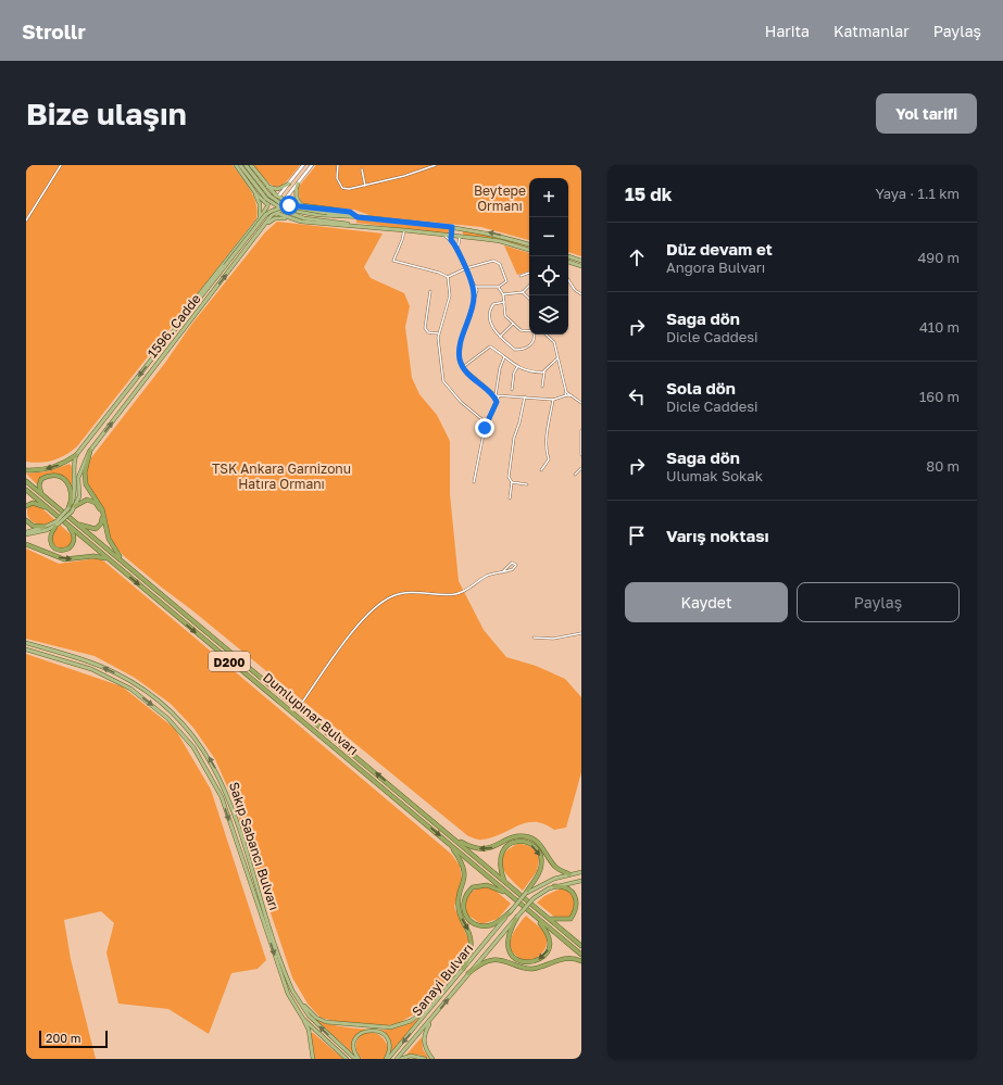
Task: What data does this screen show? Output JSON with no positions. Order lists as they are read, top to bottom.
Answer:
{
  "streets": {
    "highway": ["D200", "Dumlupınar Bulvarı"],
    "main road": ["1596. Cadde", "Sakıp Sabancı Bulvarı", "Sanayi Bulvarı"]
  },
  "parks": ["Beytepe Ormanı", "TSK Ankara Garnizonu Hatıra Ormanı"],
  "scale_bar": "200 m",
  "page": {
    "header": "Strollr",
    "nav": ["Harita", "Katmanlar", "Paylaş"],
    "buttons": [
      "Yol tarifi",
      ["Kaydet", "Paylaş"]
    ],
    "title": "Bize ulaşın",
    "heading": ["15 dk", "Yaya · 1.1 km"],
    "map_buttons": ["+", "−"],
    "list": [
      ["Düz devam et", "Angora Bulvarı", "490 m"],
      ["Sağa dön", "Dicle Caddesi", "410 m"],
      ["Sola dön", "Dicle Caddesi", "160 m"],
      ["Sağa dön", "Ulumak Sokak", "80 m"],
      "Varış noktası"
    ],
    "scale": "200 m"
  }
}
